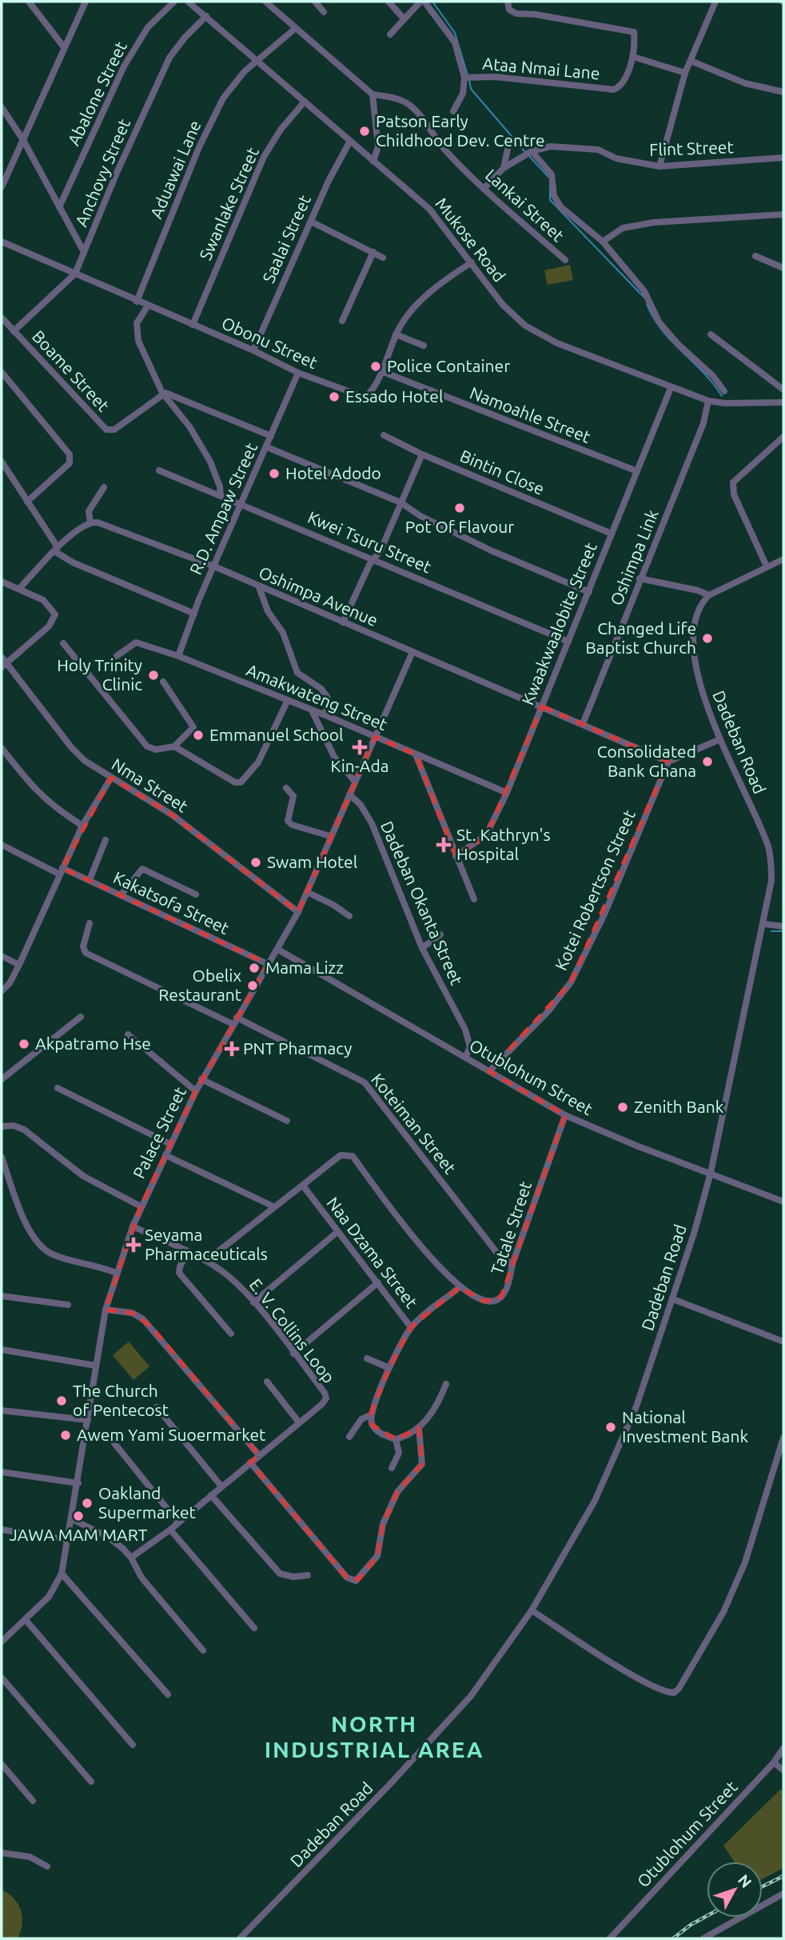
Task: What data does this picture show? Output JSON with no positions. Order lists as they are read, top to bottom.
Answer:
{
  "streets": {
    "street": [
      "Ataa Nmai Lane",
      "Abalone Street",
      "Flint Street",
      "Aduawai Lane",
      "Anchovy Street",
      "Swanlake Street",
      "Lankai Street",
      "Saalai Street",
      "Mukose Road",
      "Obonu Street",
      "Boame Street",
      "Namoahle Street",
      "Bintin Close",
      "R.D. Ampaw Street",
      "Kwei Tsuru Street",
      "Oshimpa Link",
      "Oshimpa Avenue",
      "Kwaakwaalobite Street",
      "Amakwateng Street",
      "Dadeban Road",
      "Nma Street",
      "Kotei Robertson Street",
      "Kakatsofa Street",
      "Dadeban Okanta Street",
      "Otublohum Street",
      "Koteiman Street",
      "Palace Street",
      "Tatale Street",
      "Naa Dzama Street",
      "E. V. Collins Loop"
    ]
  },
  "crossings": [
    ["Flint Street", "Lankai Street"],
    ["Aduawai Lane", "Lankai Street"],
    ["Aduawai Lane", "Mukose Road"],
    ["Aduawai Lane", "Obonu Street"],
    ["Anchovy Street", "Mukose Road"],
    ["Anchovy Street", "Obonu Street"],
    ["Anchovy Street", "Boame Street"],
    ["Swanlake Street", "Mukose Road"],
    ["Swanlake Street", "Obonu Street"],
    ["Saalai Street", "Mukose Road"],
    ["Saalai Street", "Obonu Street"],
    ["Mukose Road", "Obonu Street"],
    ["Mukose Road", "Oshimpa Link"],
    ["Mukose Road", "Kwaakwaalobite Street"],
    ["Obonu Street", "Namoahle Street"],
    ["Obonu Street", "R.D. Ampaw Street"],
    ["Namoahle Street", "Kwaakwaalobite Street"],
    ["Bintin Close", "Kwaakwaalobite Street"],
    ["R.D. Ampaw Street", "Kwei Tsuru Street"],
    ["R.D. Ampaw Street", "Oshimpa Avenue"],
    ["R.D. Ampaw Street", "Amakwateng Street"],
    ["Kwei Tsuru Street", "Kwaakwaalobite Street"],
    ["Oshimpa Link", "Oshimpa Avenue"],
    ["Oshimpa Avenue", "Kwaakwaalobite Street"],
    ["Oshimpa Avenue", "Kotei Robertson Street"],
    ["Oshimpa Avenue", "Palace Street"],
    ["Kwaakwaalobite Street", "Amakwateng Street"],
    ["Amakwateng Street", "Palace Street"],
    ["Dadeban Road", "Otublohum Street"],
    ["Nma Street", "Palace Street"],
    ["Kotei Robertson Street", "Otublohum Street"],
    ["Kakatsofa Street", "Palace Street"],
    ["Dadeban Okanta Street", "Otublohum Street"],
    ["Dadeban Okanta Street", "Palace Street"],
    ["Otublohum Street", "Palace Street"],
    ["Otublohum Street", "Tatale Street"],
    ["Koteiman Street", "Palace Street"],
    ["Koteiman Street", "Tatale Street"],
    ["Palace Street", "E. V. Collins Loop"],
    ["Tatale Street", "Naa Dzama Street"]
  ],
  "districts": ["NORTH INDUSTRIAL AREA"],
  "places": {
    "other": [
      "Patson Early Childhood Dev. Centre",
      "Police Container",
      "Essado Hotel",
      "Hotel Adodo",
      "Pot Of Flavour",
      "Changed Life Baptist Church",
      "Holy Trinity Clinic",
      "Emmanuel School",
      "Consolidated Bank Ghana",
      "Swam Hotel",
      "Mama Lizz",
      "Obelix Restaurant",
      "Akpatramo Hse",
      "Zenith Bank",
      "The Church of Pentecost",
      "National Investment Bank",
      "Awem Yami Suoermarket",
      "Oakland Supermarket",
      "JAWA MAM MART"
    ],
    "health": [
      "Kin-Ada",
      "St. Kathryn's Hospital",
      "PNT Pharmacy",
      "Seyama Pharmaceuticals"
    ]
  },
  "north": "top right"
}
